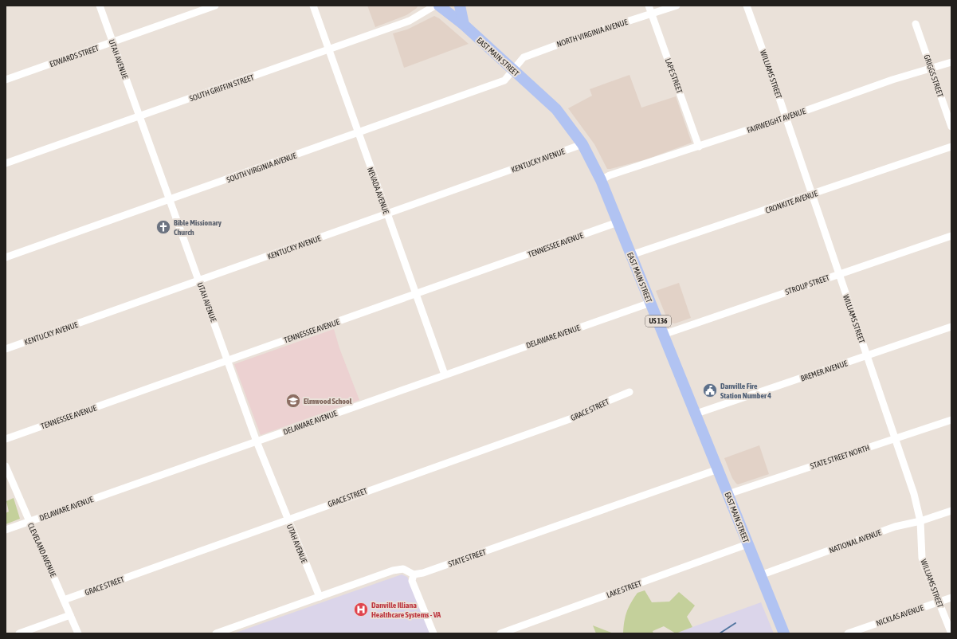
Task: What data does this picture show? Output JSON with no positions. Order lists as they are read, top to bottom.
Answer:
{
  "streets": {
    "main road": ["EAST MAIN STREET", "US 136"],
    "street": [
      "NORTH VIRGINIA AVENUE",
      "EDWARDS STREET",
      "UTAH AVENUE",
      "WILLIAMS STREET",
      "LAPE STREET",
      "GRIGGS STREET",
      "SOUTH GRIFFIN STREET",
      "FAIRWEIGHT AVENUE",
      "KENTUCKY AVENUE",
      "SOUTH VIRGINIA AVENUE",
      "NEVADA AVENUE",
      "CRONKITE AVENUE",
      "TENNESSEE AVENUE",
      "STROUP STREET",
      "DELAWARE AVENUE",
      "BREMER AVENUE",
      "GRACE STREET",
      "STATE STREET NORTH",
      "NATIONAL AVENUE",
      "CLEVELAND AVENUE",
      "STATE STREET",
      "LAKE STREET",
      "NICKLAS AVENUE"
    ]
  },
  "crossings": [
    ["NORTH VIRGINIA AVENUE", "EAST MAIN STREET"],
    ["NORTH VIRGINIA AVENUE", "LAPE STREET"],
    ["NORTH VIRGINIA AVENUE", "SOUTH VIRGINIA AVENUE"],
    ["EDWARDS STREET", "UTAH AVENUE"],
    ["EAST MAIN STREET", "FAIRWEIGHT AVENUE"],
    ["EAST MAIN STREET", "KENTUCKY AVENUE"],
    ["EAST MAIN STREET", "SOUTH VIRGINIA AVENUE"],
    ["EAST MAIN STREET", "CRONKITE AVENUE"],
    ["EAST MAIN STREET", "TENNESSEE AVENUE"],
    ["EAST MAIN STREET", "STROUP STREET"],
    ["EAST MAIN STREET", "DELAWARE AVENUE"],
    ["EAST MAIN STREET", "BREMER AVENUE"],
    ["EAST MAIN STREET", "STATE STREET NORTH"],
    ["EAST MAIN STREET", "NATIONAL AVENUE"],
    ["EAST MAIN STREET", "STATE STREET"],
    ["EAST MAIN STREET", "LAKE STREET"],
    ["UTAH AVENUE", "SOUTH GRIFFIN STREET"],
    ["UTAH AVENUE", "KENTUCKY AVENUE"],
    ["UTAH AVENUE", "SOUTH VIRGINIA AVENUE"],
    ["UTAH AVENUE", "TENNESSEE AVENUE"],
    ["UTAH AVENUE", "DELAWARE AVENUE"],
    ["UTAH AVENUE", "GRACE STREET"],
    ["WILLIAMS STREET", "FAIRWEIGHT AVENUE"],
    ["WILLIAMS STREET", "CRONKITE AVENUE"],
    ["WILLIAMS STREET", "STROUP STREET"],
    ["WILLIAMS STREET", "BREMER AVENUE"],
    ["WILLIAMS STREET", "STATE STREET NORTH"],
    ["WILLIAMS STREET", "NATIONAL AVENUE"],
    ["WILLIAMS STREET", "NICKLAS AVENUE"],
    ["LAPE STREET", "FAIRWEIGHT AVENUE"],
    ["GRIGGS STREET", "FAIRWEIGHT AVENUE"],
    ["SOUTH GRIFFIN STREET", "NEVADA AVENUE"],
    ["KENTUCKY AVENUE", "NEVADA AVENUE"],
    ["SOUTH VIRGINIA AVENUE", "NEVADA AVENUE"],
    ["NEVADA AVENUE", "TENNESSEE AVENUE"],
    ["NEVADA AVENUE", "DELAWARE AVENUE"],
    ["DELAWARE AVENUE", "CLEVELAND AVENUE"],
    ["GRACE STREET", "CLEVELAND AVENUE"]
  ],
  "places": {
    "church": ["Bible Missionary Church"],
    "public building": ["Danville Fire Station Number 4"],
    "school or university": ["Elmwood School"],
    "hospital": ["Danville Illiana Healthcare Systems - VA"]
  }
}
